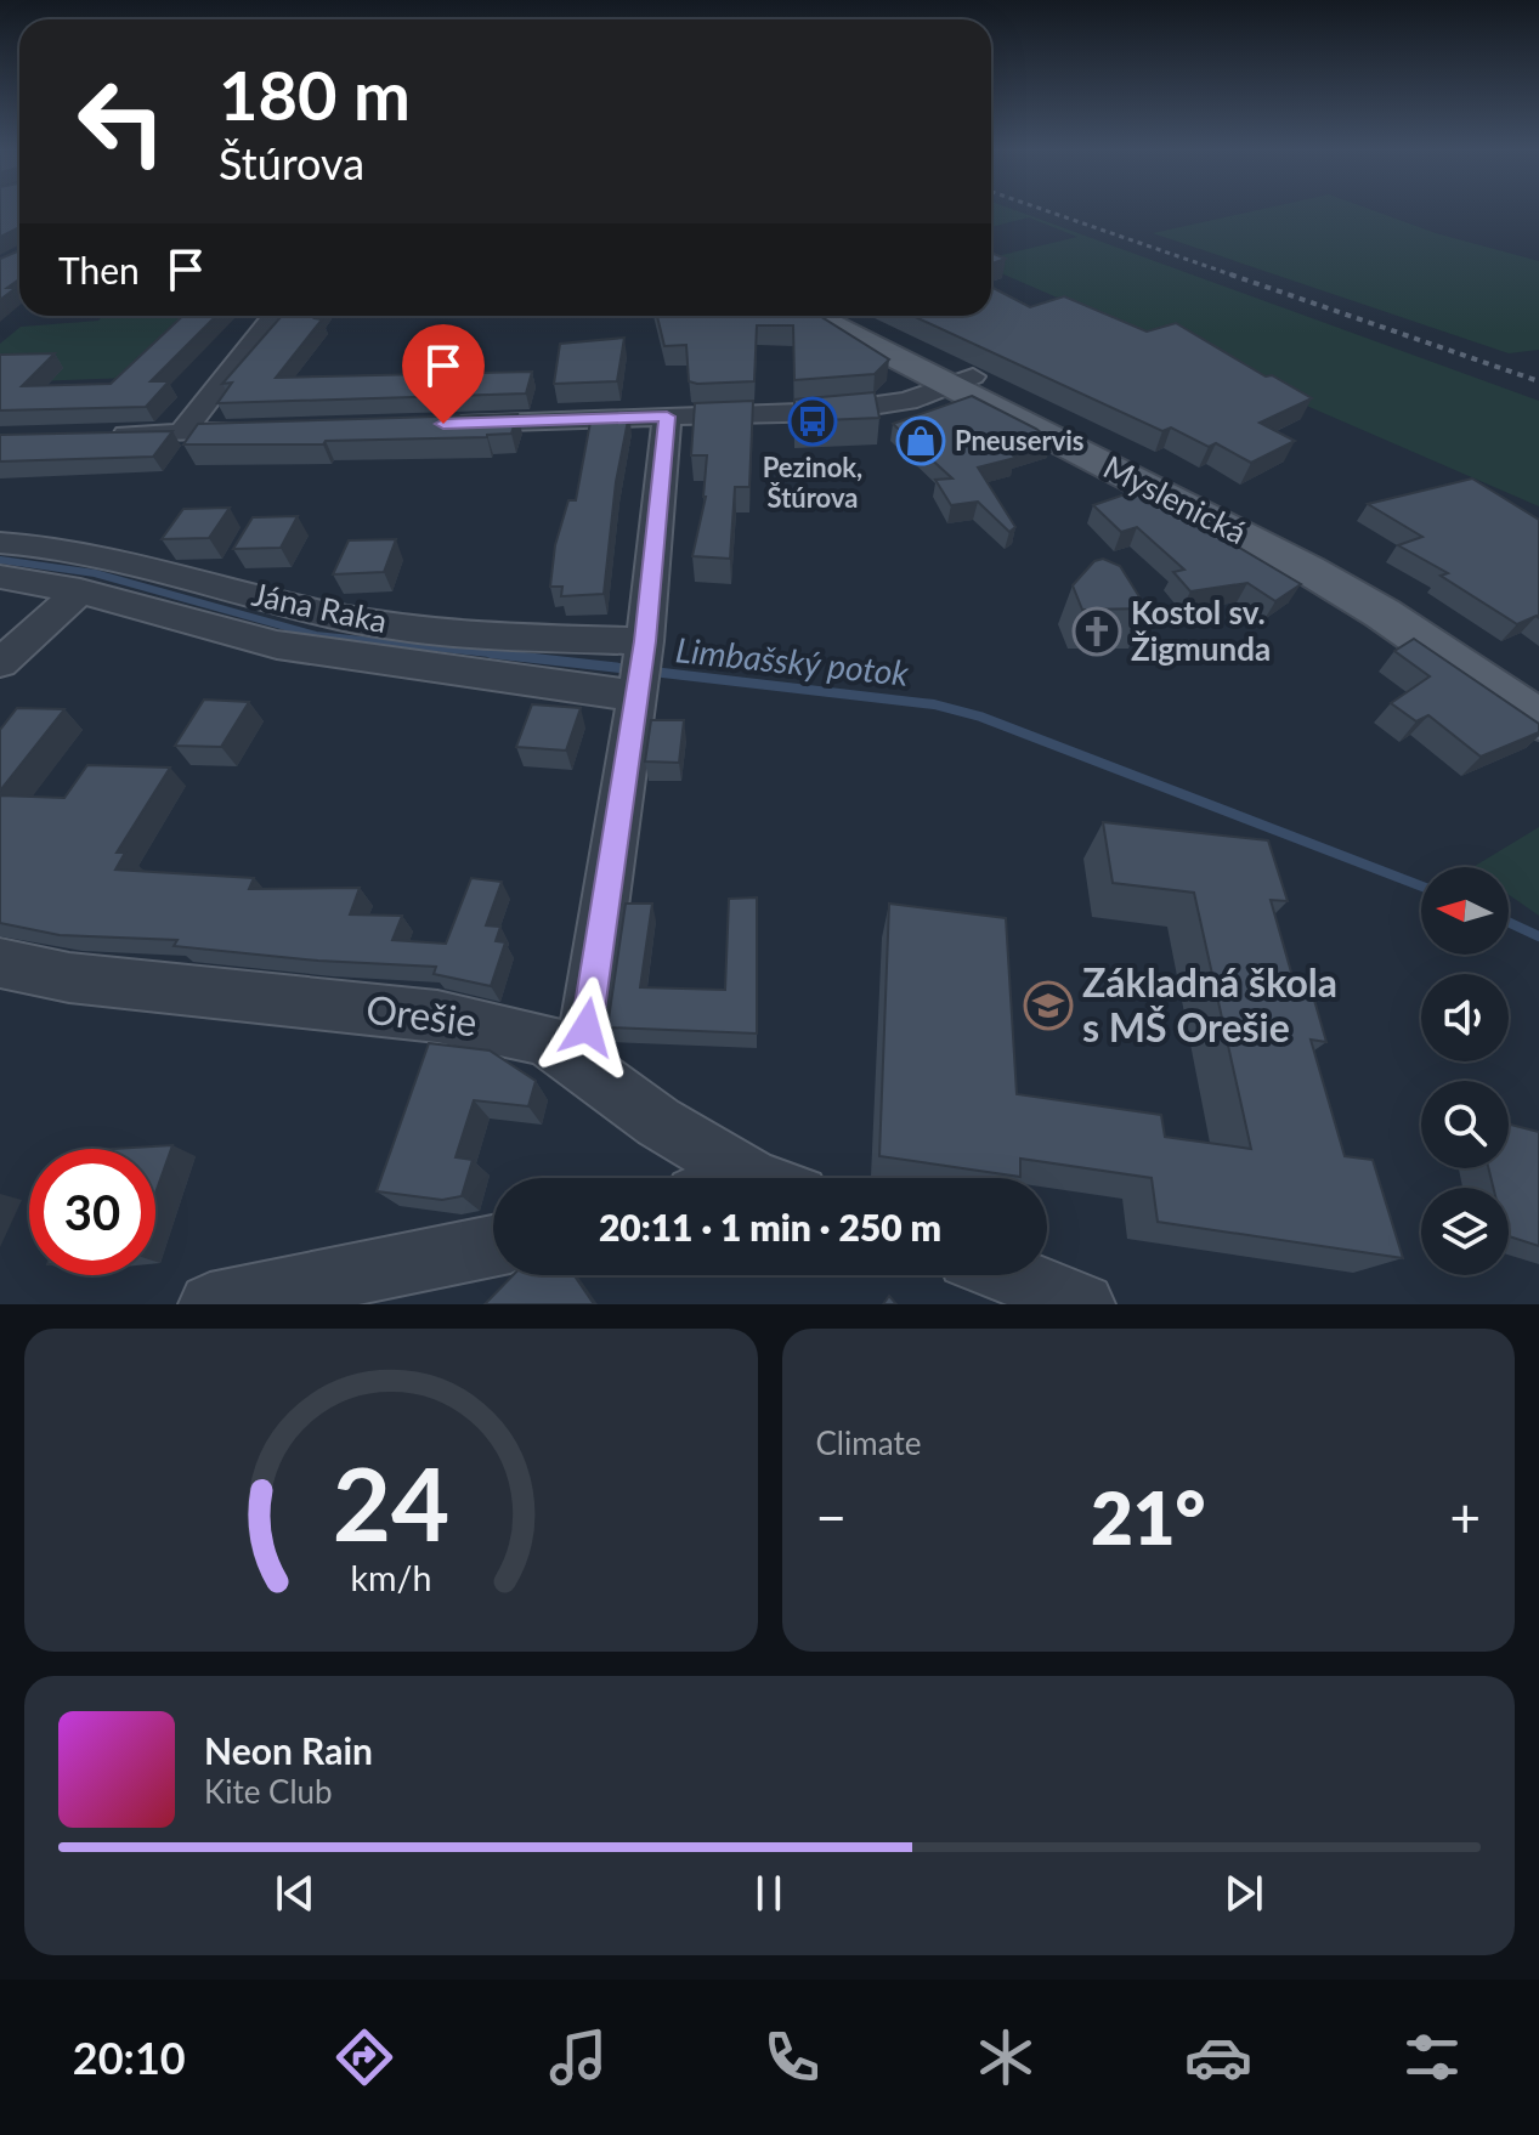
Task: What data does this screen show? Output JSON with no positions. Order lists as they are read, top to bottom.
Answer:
{
  "streets": {
    "main road": ["Myslenická"],
    "street": ["Jána Raka", "Orešie"]
  },
  "water": ["Limbašský potok"],
  "places": {
    "bus stop": ["Pezinok, Štúrova"],
    "shop": ["Pneuservis"],
    "church": ["Kostol sv. Žigmunda"],
    "school or university": ["Základná škola s MŠ Orešie"]
  },
  "north": "left",
  "page": {
    "turn": ["180 m", "Štúrova"],
    "then": "Then",
    "limit": "30",
    "trip": "20:11 · 1 min · 250 m",
    "tile": "Climate",
    "heat": ["−", "21°", "+"],
    "song": ["Neon Rain", "Kite Club"],
    "tabs": "20:10",
    "gauge": ["24", "km/h"]
  }
}
